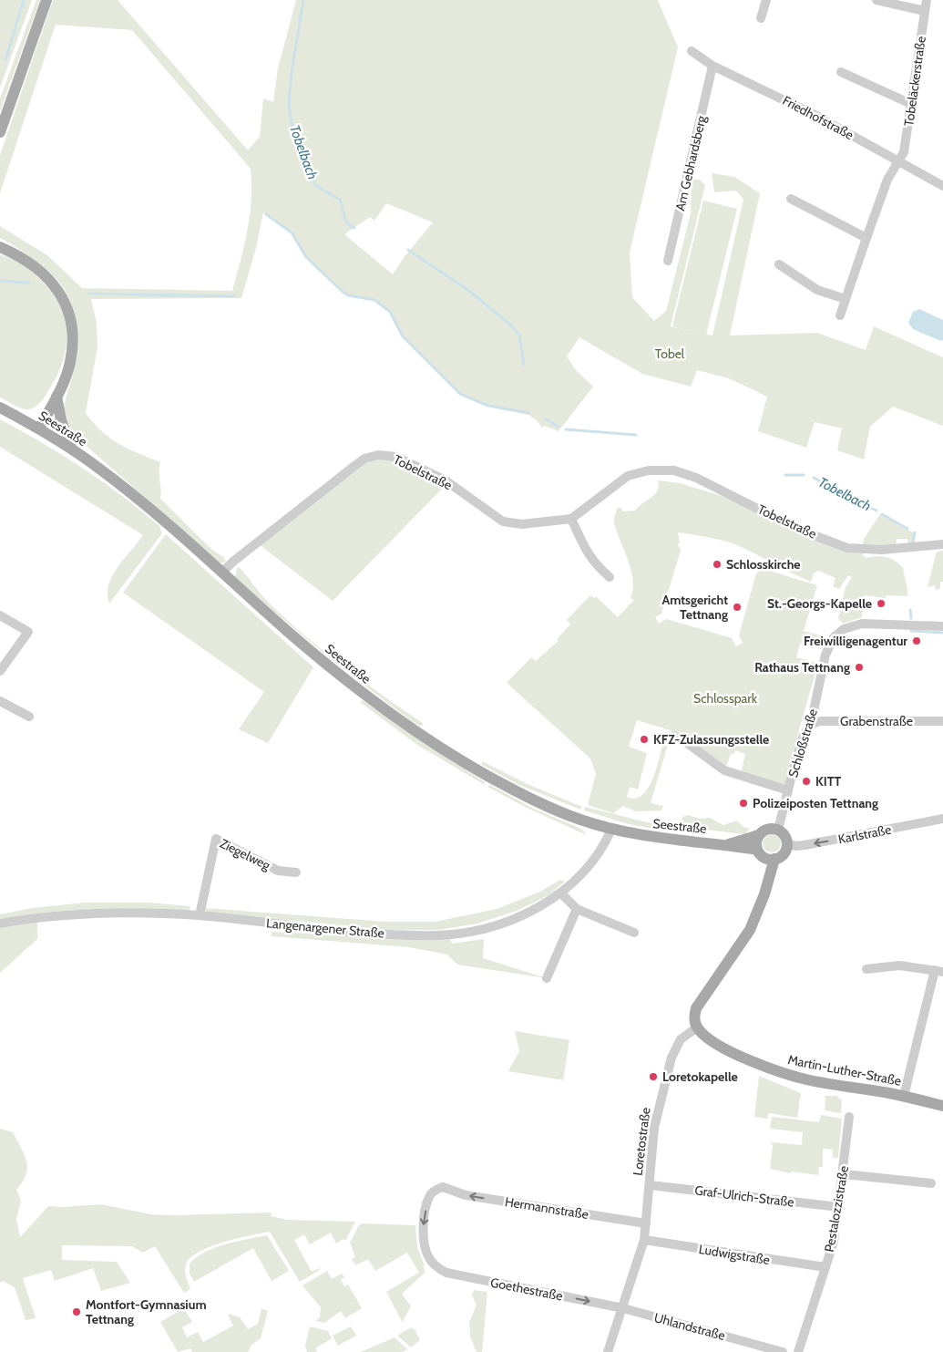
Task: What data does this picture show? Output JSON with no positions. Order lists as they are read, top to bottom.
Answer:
{
  "streets": {
    "main road": ["Seestraße", "Martin-Luther-Straße"],
    "street": [
      "Tobeläckerstraße",
      "Friedhofstraße",
      "Am Gebhardsberg",
      "Tobelstraße",
      "Grabenstraße",
      "Schloßstraße",
      "Karlstraße",
      "Ziegelweg",
      "Langenargener Straße",
      "Loretostraße",
      "Graf-Ulrich-Straße",
      "Hermannstraße",
      "Pestalozzistraße",
      "Ludwigstraße",
      "Goethestraße",
      "Uhlandstraße"
    ]
  },
  "crossings": [
    ["Tobeläckerstraße", "Friedhofstraße"],
    ["Friedhofstraße", "Am Gebhardsberg"],
    ["Seestraße", "Tobelstraße"],
    ["Seestraße", "Schloßstraße"],
    ["Seestraße", "Karlstraße"],
    ["Seestraße", "Langenargener Straße"],
    ["Grabenstraße", "Schloßstraße"],
    ["Schloßstraße", "Karlstraße"],
    ["Ziegelweg", "Langenargener Straße"],
    ["Martin-Luther-Straße", "Loretostraße"],
    ["Loretostraße", "Graf-Ulrich-Straße"],
    ["Loretostraße", "Hermannstraße"],
    ["Loretostraße", "Ludwigstraße"],
    ["Loretostraße", "Goethestraße"],
    ["Loretostraße", "Uhlandstraße"],
    ["Graf-Ulrich-Straße", "Pestalozzistraße"],
    ["Hermannstraße", "Goethestraße"],
    ["Pestalozzistraße", "Ludwigstraße"],
    ["Goethestraße", "Uhlandstraße"]
  ],
  "one_way": ["Karlstraße", "Goethestraße"],
  "water": ["Tobelbach"],
  "parks": ["Tobel", "Schlosspark"],
  "places": [
    "Schlosskirche",
    "St.-Georgs-Kapelle",
    "Amtsgericht Tettnang",
    "Freiwilligenagentur",
    "Rathaus Tettnang",
    "KFZ-Zulassungsstelle",
    "KITT",
    "Polizeiposten Tettnang",
    "Loretokapelle",
    "Montfort-Gymnasium Tettnang"
  ]
}
